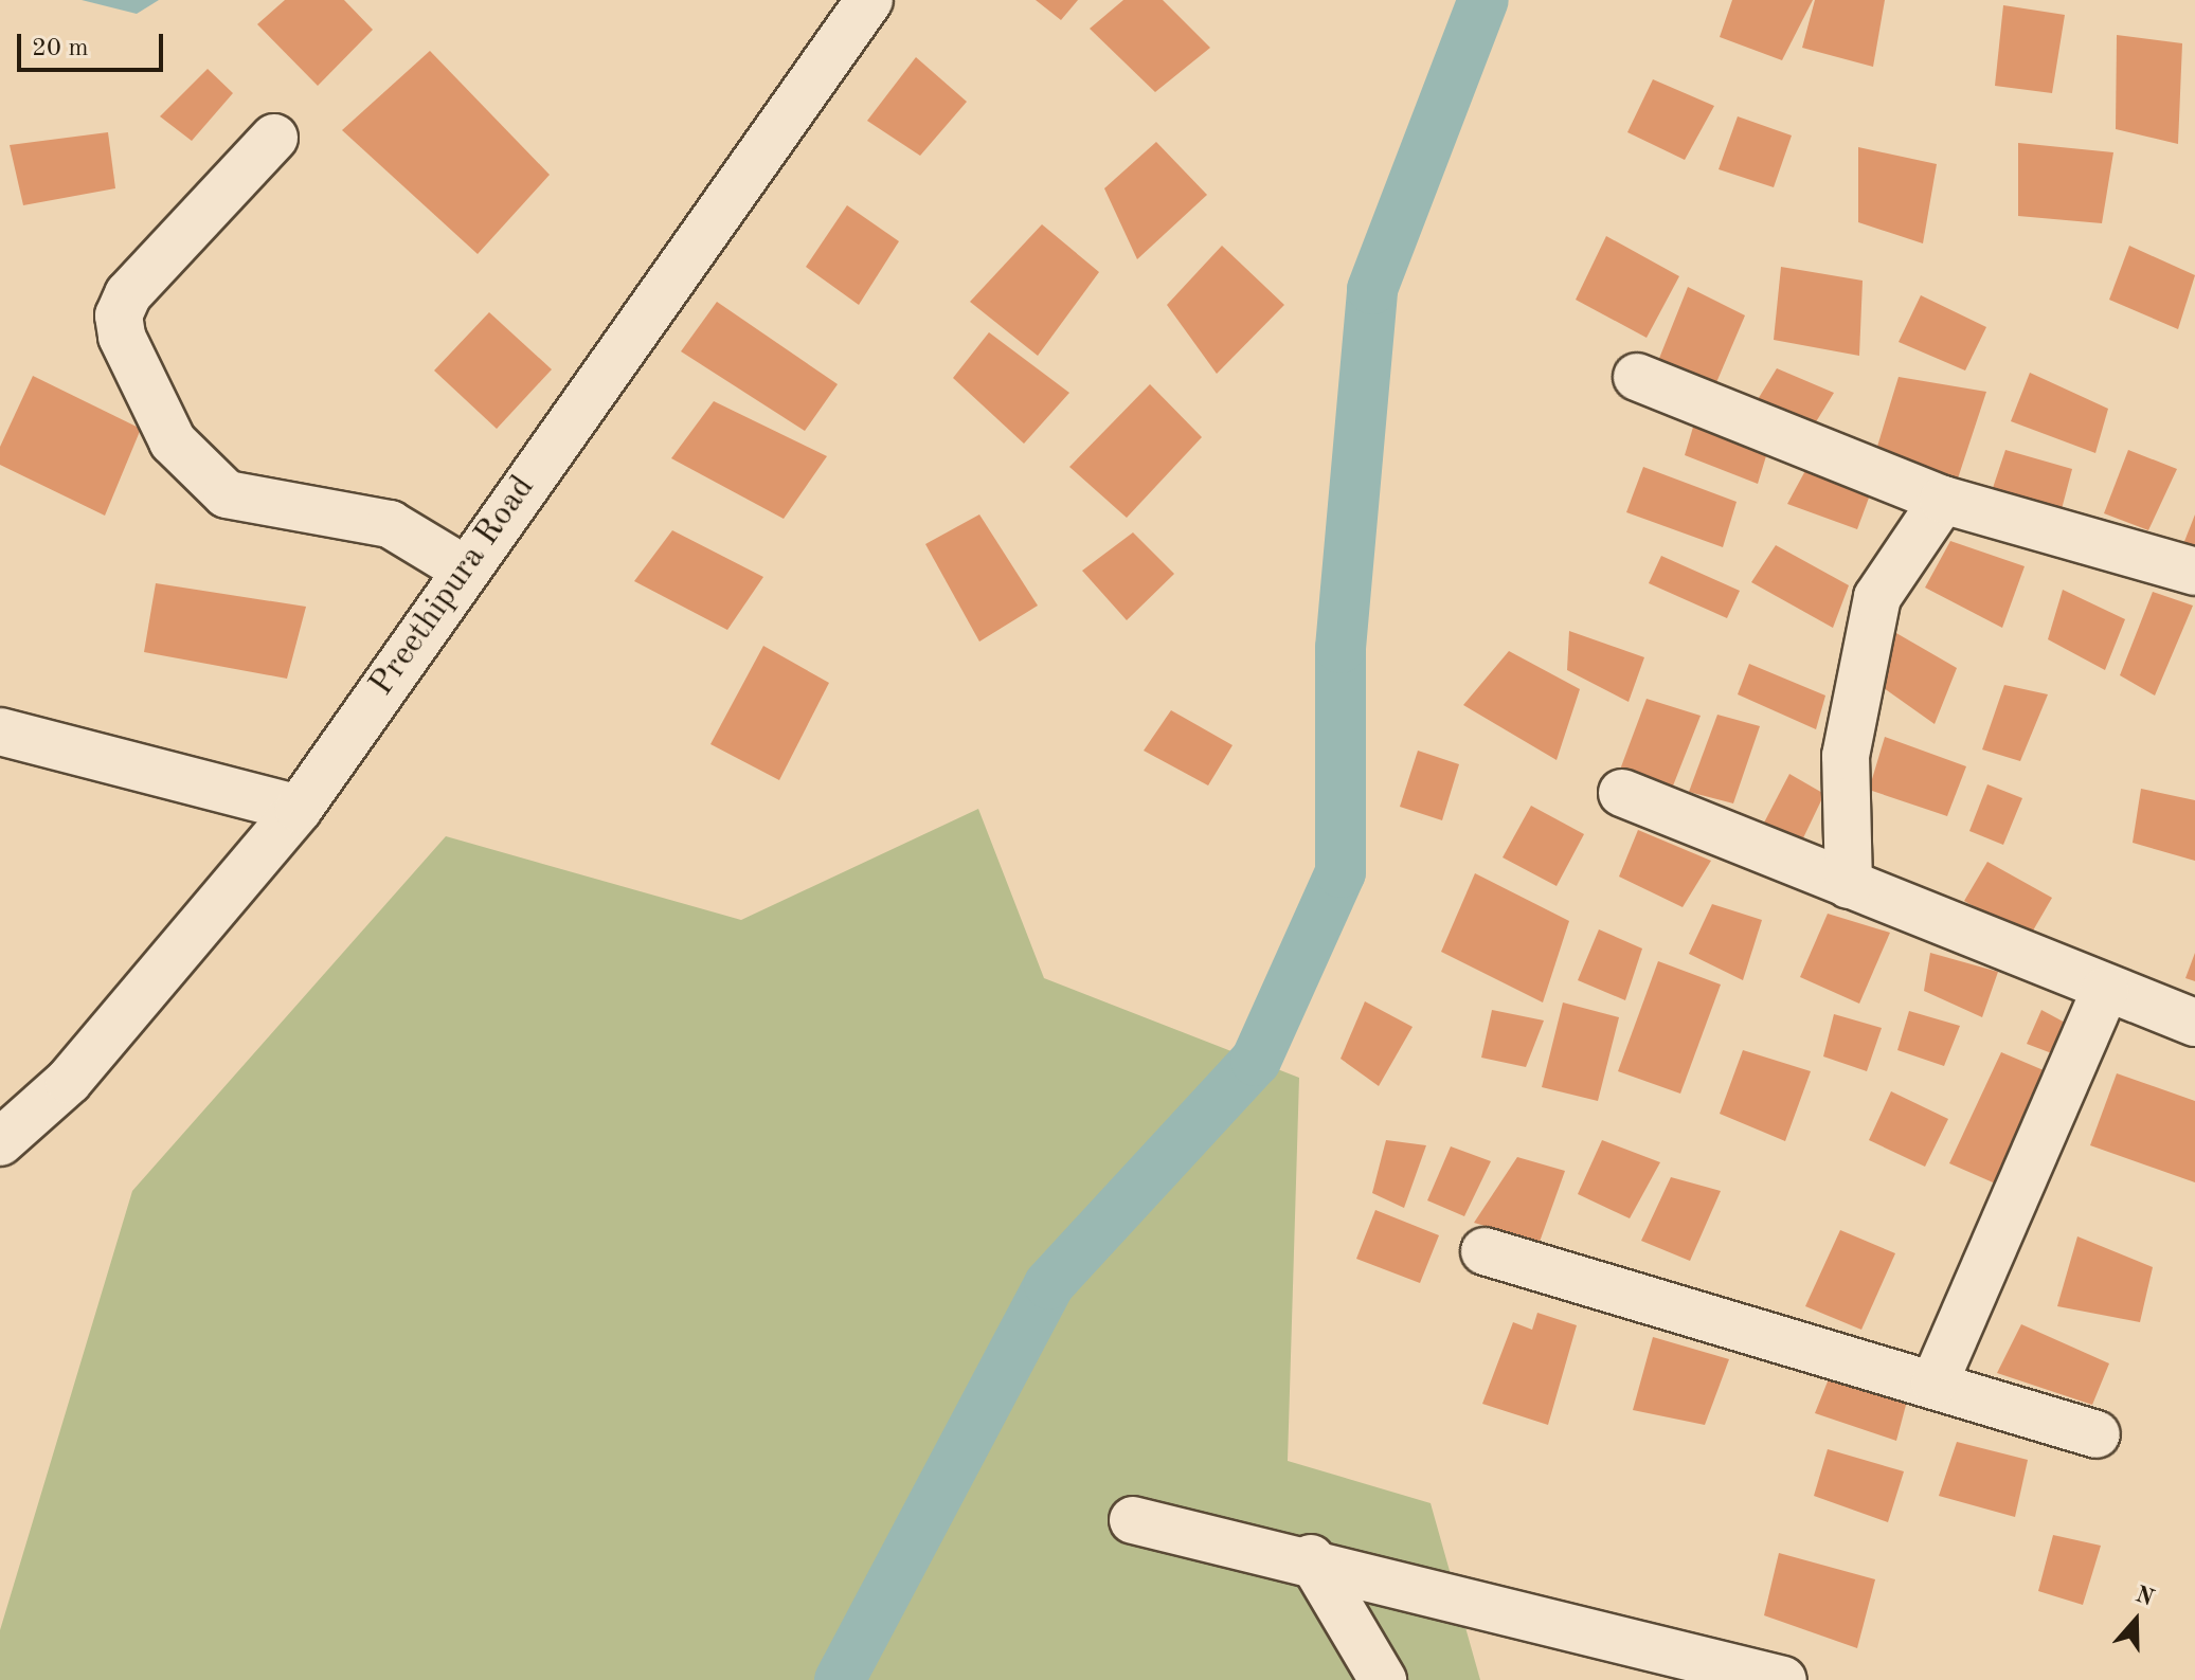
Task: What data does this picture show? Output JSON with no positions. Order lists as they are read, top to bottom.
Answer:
{
  "streets": {
    "street": ["Preethipura Road"]
  },
  "scale_bar": "20 m",
  "north": "top"
}
